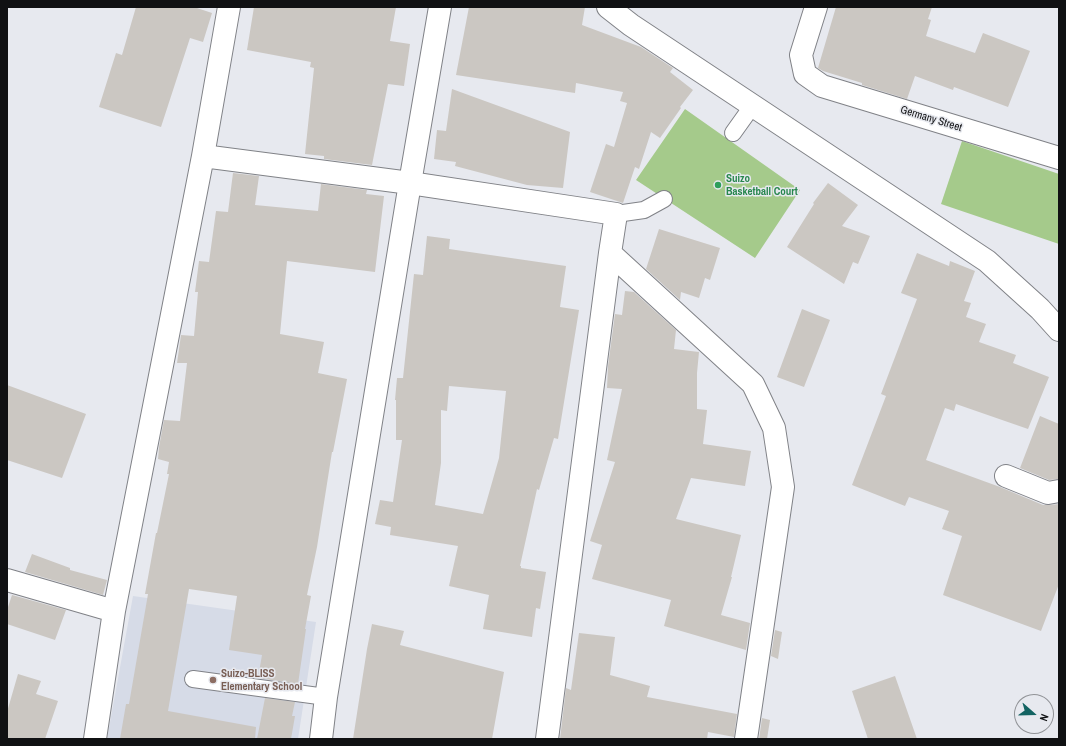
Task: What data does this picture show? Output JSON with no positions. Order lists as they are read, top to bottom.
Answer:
{
  "streets": {
    "street": ["Germany Street"]
  },
  "places": ["Suizo Basketball Court", "Suizo-BLISS Elementary School"],
  "north": "right"
}
